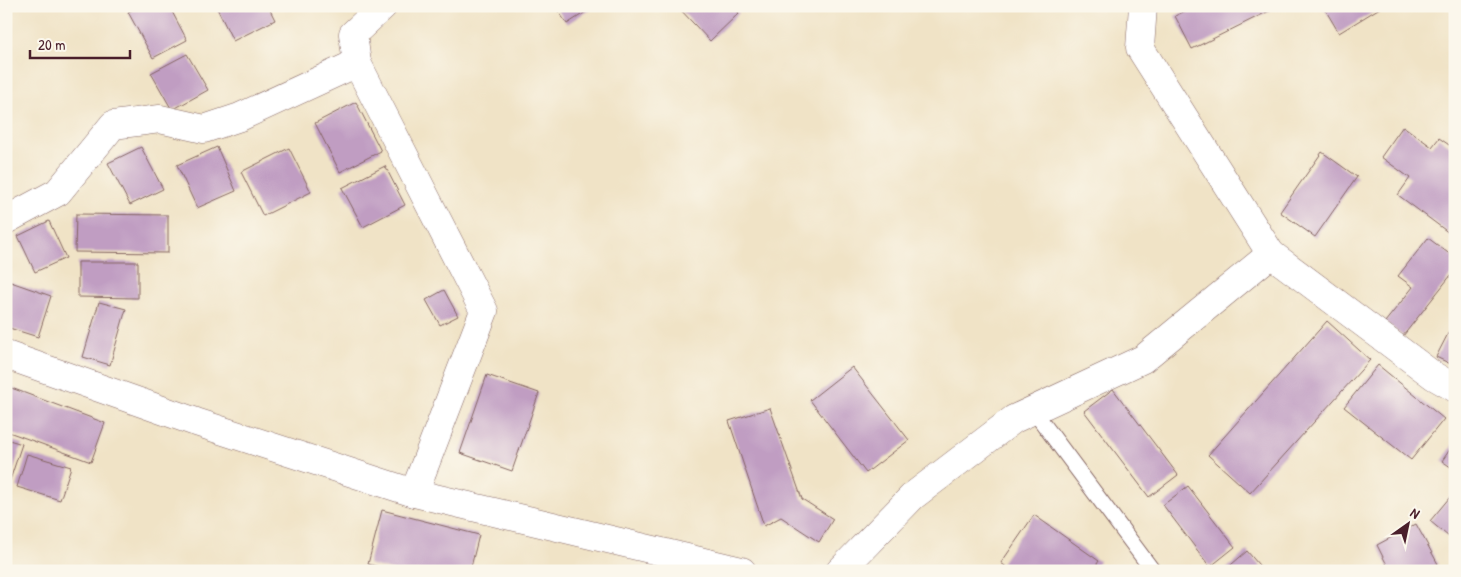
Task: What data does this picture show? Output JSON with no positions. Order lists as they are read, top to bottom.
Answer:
{
  "scale_bar": "20 m",
  "north": "top right"
}
